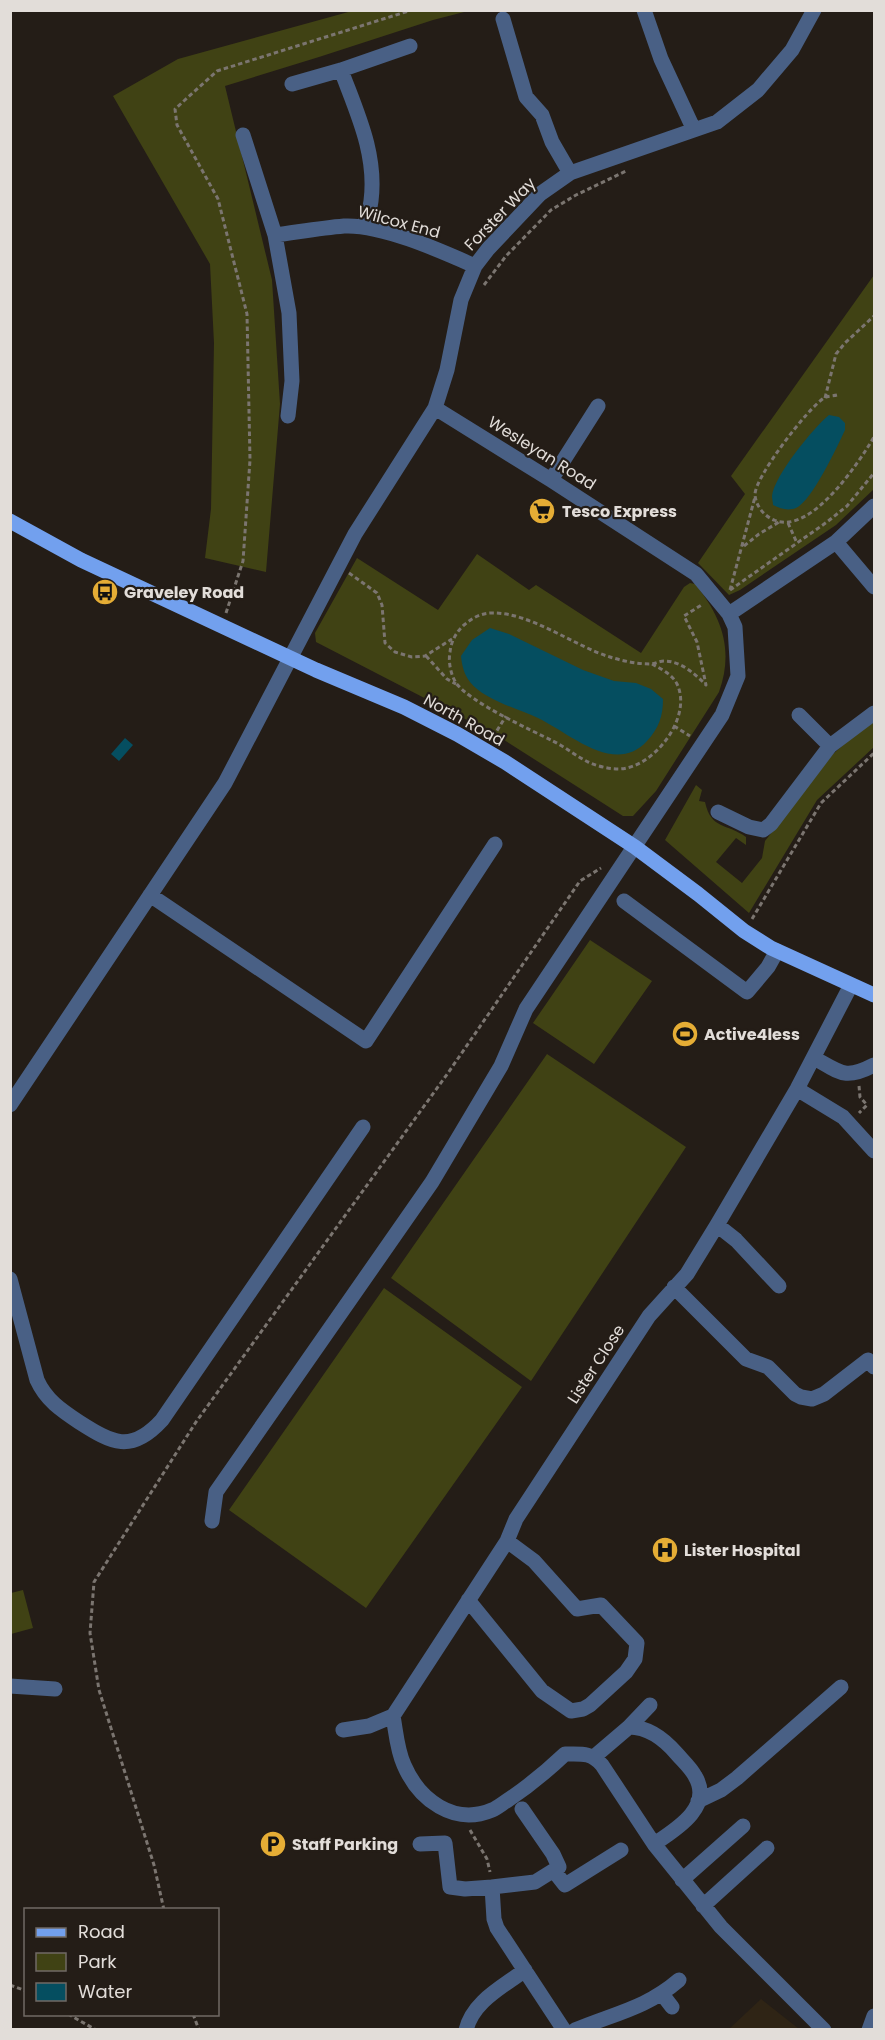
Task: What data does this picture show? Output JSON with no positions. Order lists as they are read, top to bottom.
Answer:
{
  "streets": {
    "main road": ["North Road"],
    "street": [
      "Forster Way",
      "Wilcox End",
      "Wesleyan Road",
      "Lister Close"
    ]
  },
  "crossings": [
    ["Forster Way", "Wilcox End"],
    ["Forster Way", "Wesleyan Road"],
    ["Forster Way", "North Road"],
    ["Wesleyan Road", "North Road"],
    ["North Road", "Lister Close"]
  ],
  "places": {
    "supermarket": ["Tesco Express"],
    "bus stop": ["Graveley Road"],
    "sports": ["Active4less"],
    "hospital": ["Lister Hospital"],
    "parking": ["Staff Parking"]
  },
  "legend": ["Road", "Park", "Water"]
}
